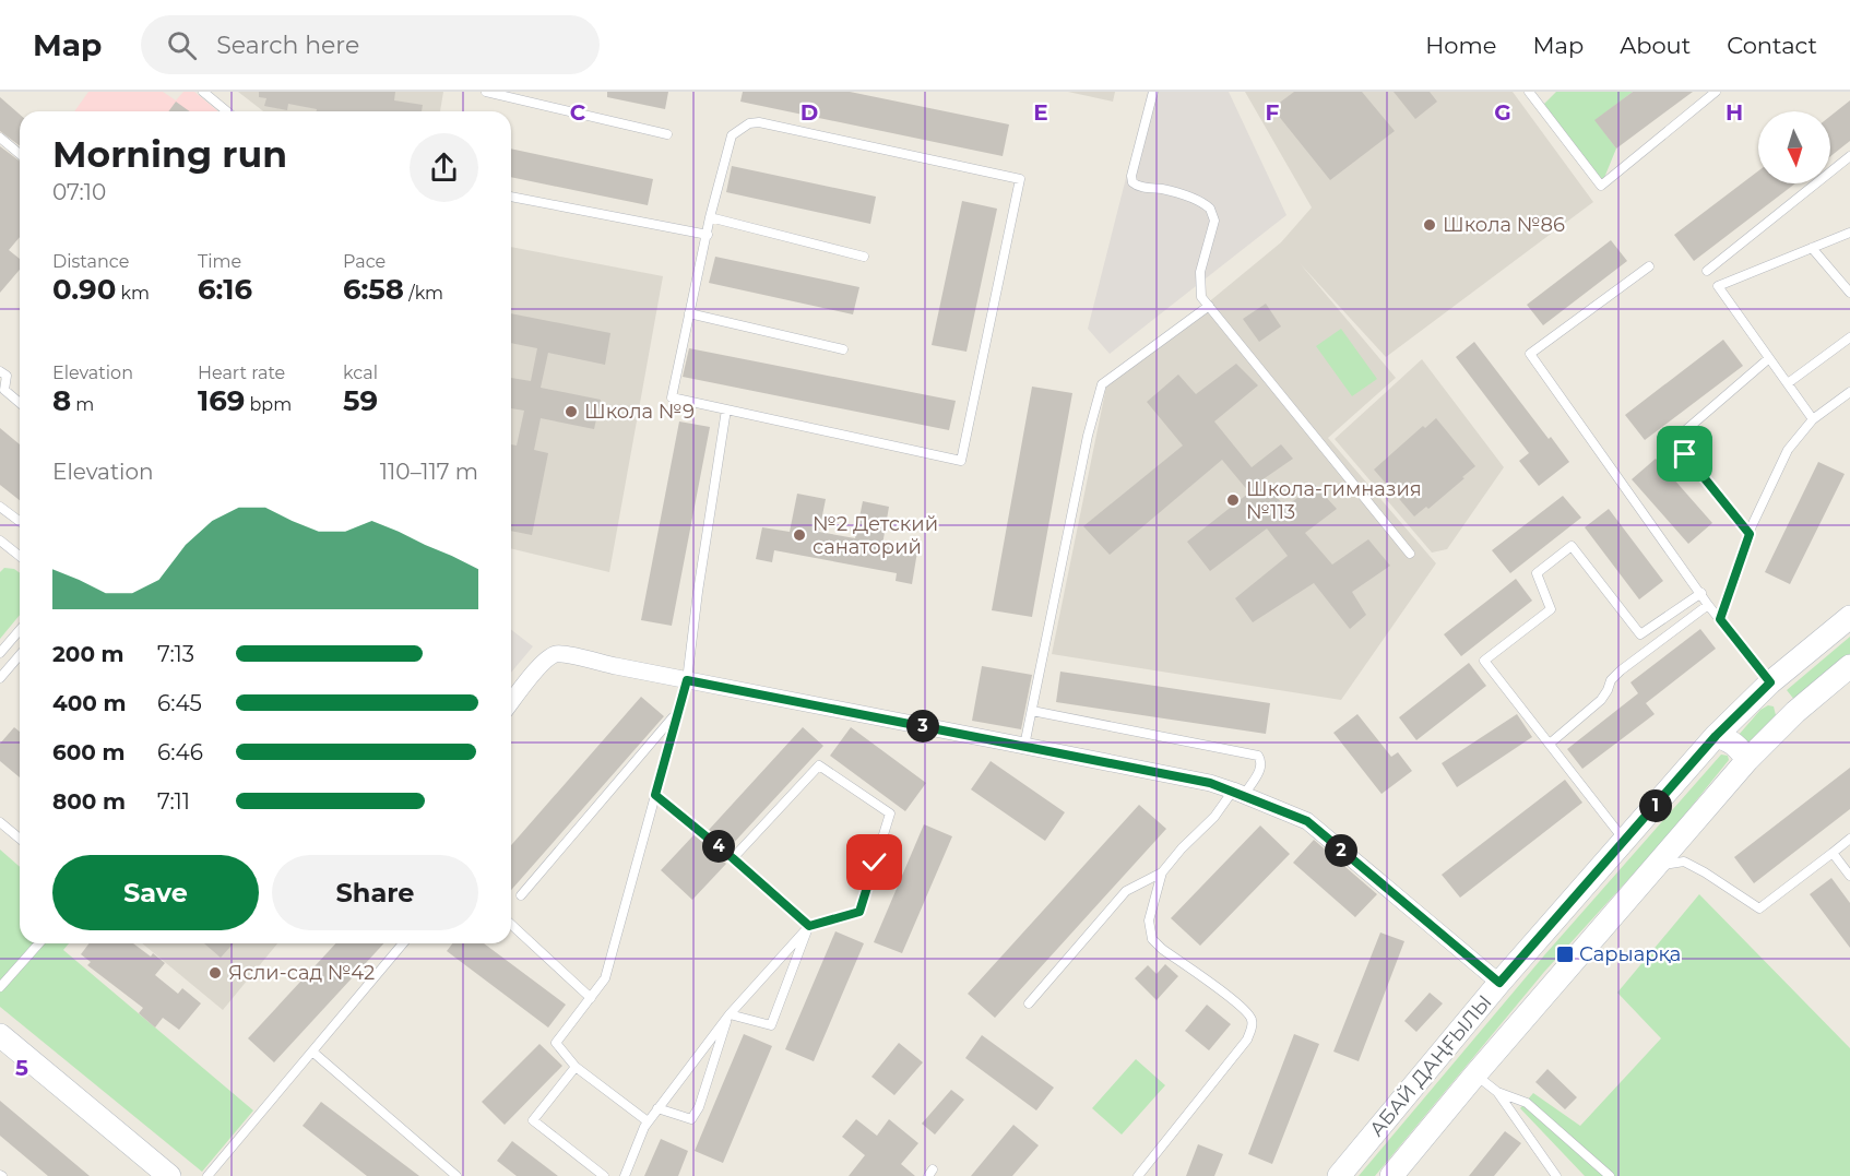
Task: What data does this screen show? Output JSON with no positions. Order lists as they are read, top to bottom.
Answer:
{
  "streets": {
    "main road": ["АБАЙ ДАҢҒЫЛЫ"]
  },
  "places": {
    "other": [
      "Школа №86",
      "Школа №9",
      "Школа-гимназия №113",
      "№2 Детский санаторий",
      "Ясли-сад №42"
    ],
    "transit": ["Сарыарқа"]
  },
  "north": "bottom",
  "page": {
    "header": "Map",
    "search": "Search here",
    "nav": [
      "Home",
      "Map",
      "About",
      "Contact"
    ],
    "heading": ["Morning run", "07:10"],
    "stats": [
      ["Distance", "0.90 km"],
      ["Time", "6:16"],
      ["Pace", "6:58 /km"],
      ["Elevation", "8 m"],
      ["Heart rate", "169 bpm"],
      ["kcal", "59"]
    ],
    "chart": ["Elevation", "110–117 m"],
    "list": [
      {
        "name": "200 m",
        "note": "7:13"
      },
      {
        "name": "400 m",
        "note": "6:45"
      },
      {
        "name": "600 m",
        "note": "6:46"
      },
      {
        "name": "800 m",
        "note": "7:11"
      }
    ],
    "pins": [
      "3",
      "1",
      "4",
      "2"
    ],
    "buttons": ["Save", "Share"]
  },
  "grid": {
    "columns": [
      "C",
      "D",
      "E",
      "F",
      "G",
      "H"
    ],
    "rows": ["5"]
  }
}
